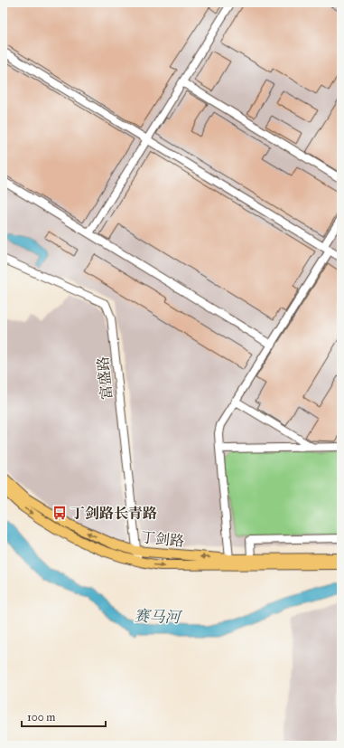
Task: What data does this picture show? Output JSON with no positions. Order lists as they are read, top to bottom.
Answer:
{
  "streets": {
    "main road": ["丁剑路"],
    "street": ["富盛路"]
  },
  "crossings": [
    ["富盛路", "丁剑路"]
  ],
  "water": ["赛马河"],
  "places": {
    "bus stop": ["丁剑路长青路"]
  },
  "scale_bar": "100 m"
}
